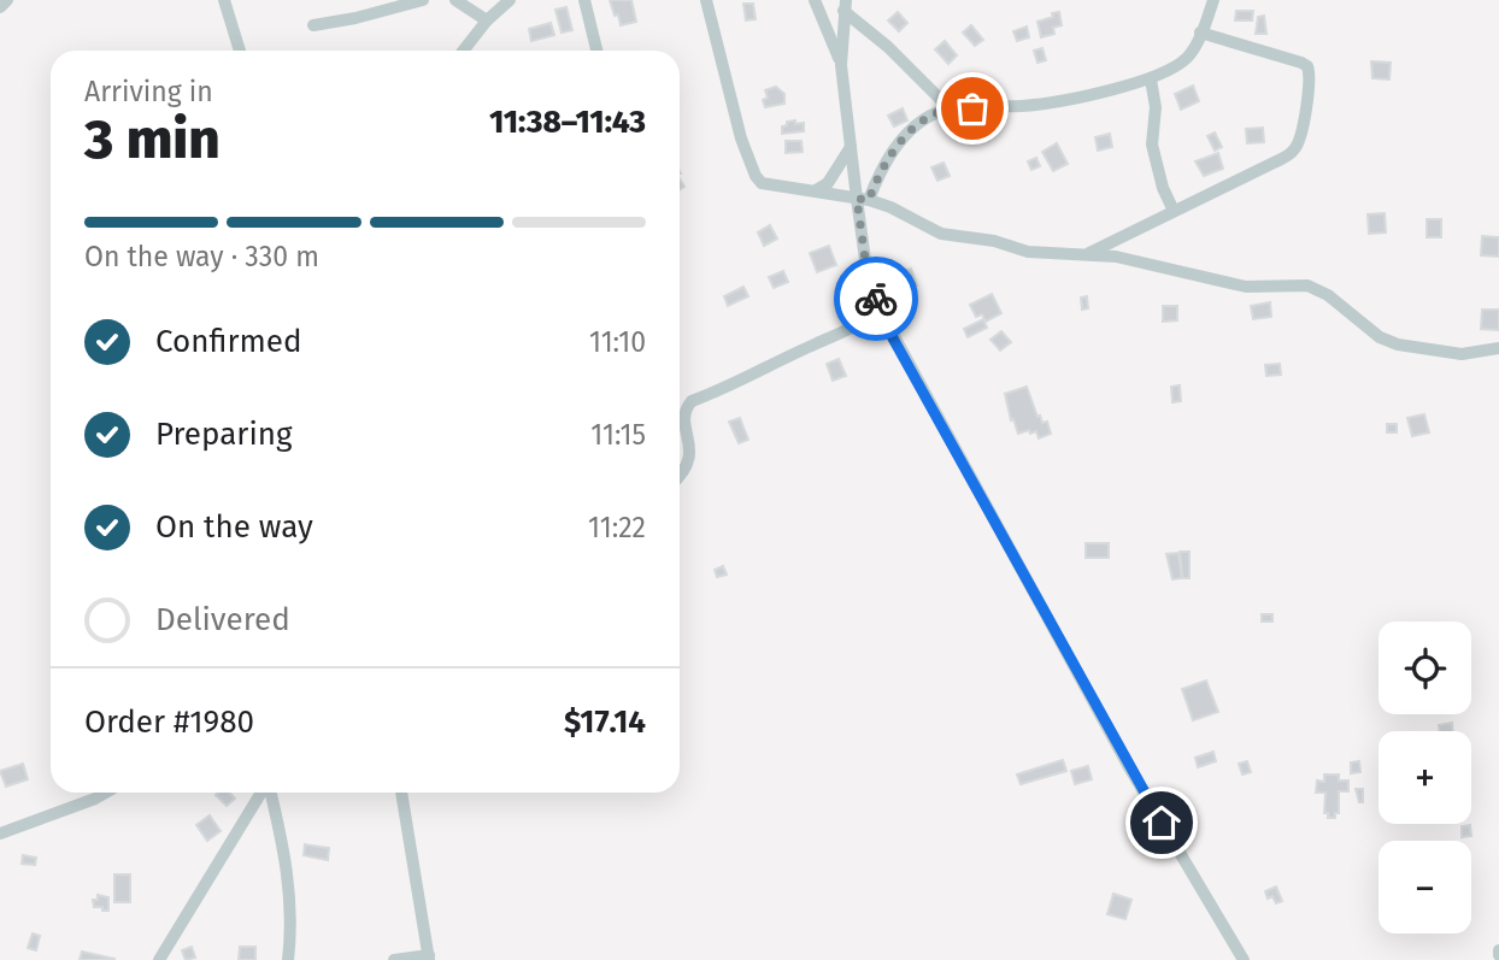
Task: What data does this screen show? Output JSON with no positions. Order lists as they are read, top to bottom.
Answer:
{
  "page": {
    "heading": ["3 min", "Arriving in", "11:38–11:43"],
    "panel": ["Order #1980", "$17.14"],
    "bar": "On the way · 330 m",
    "list": [
      ["Confirmed", "11:10"],
      ["Preparing", "11:15"],
      ["On the way", "11:22"],
      "Delivered"
    ],
    "map_buttons": ["+", "−"]
  }
}
